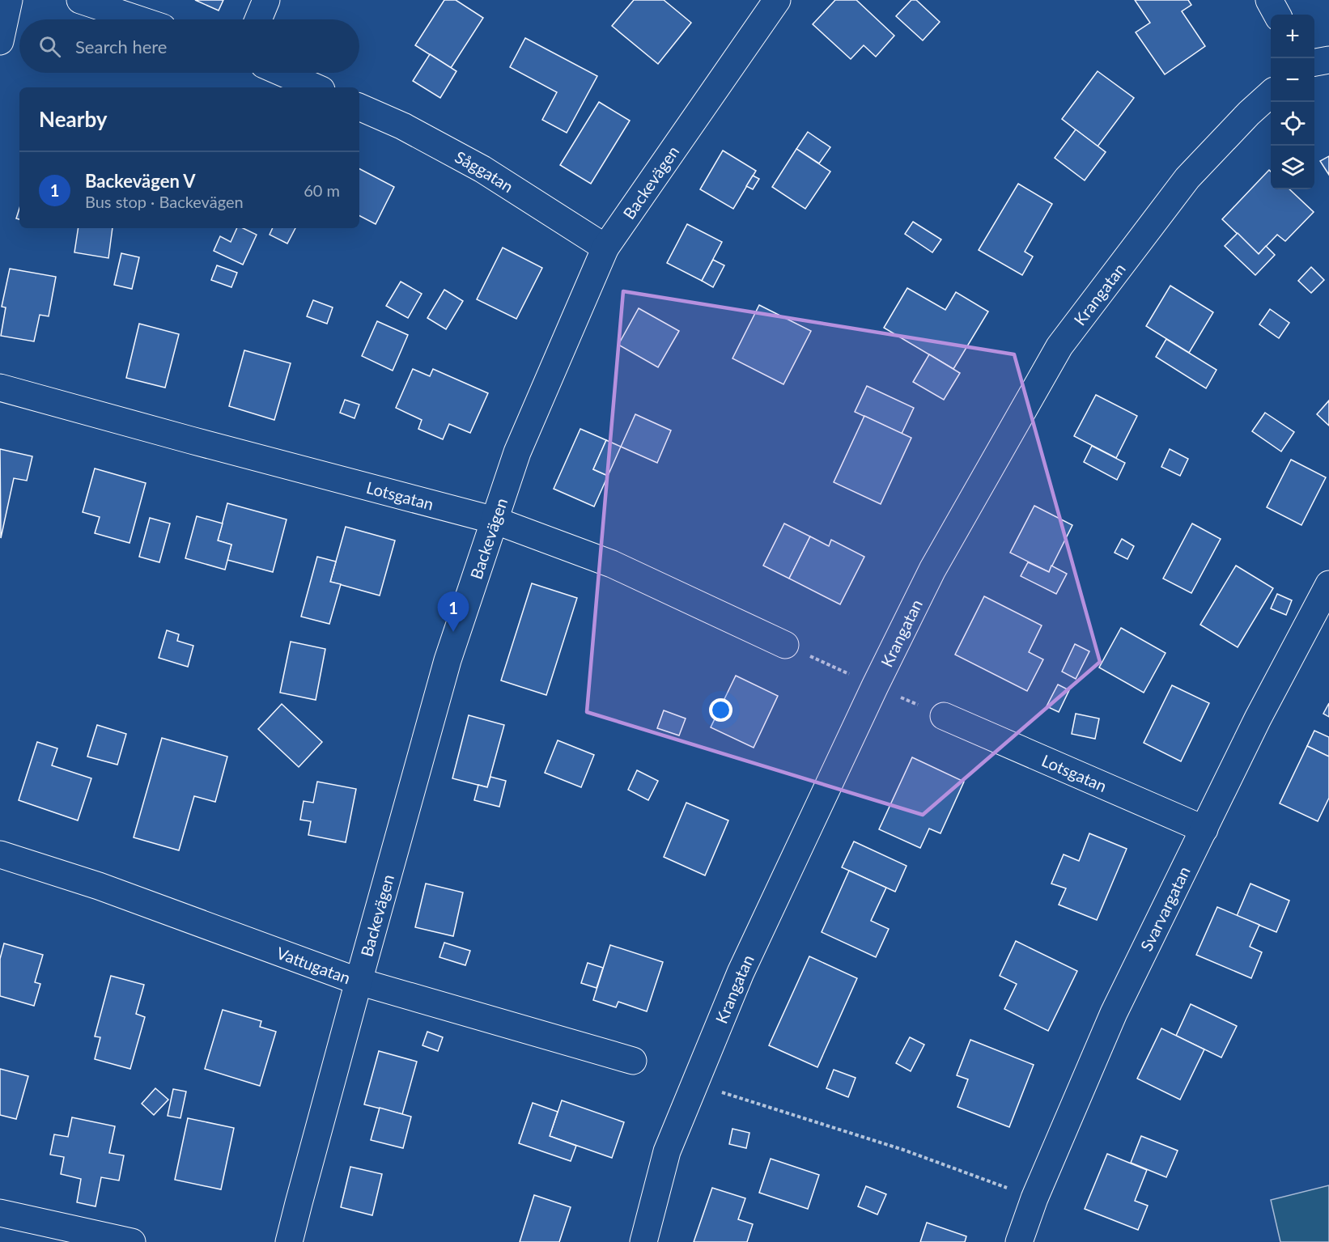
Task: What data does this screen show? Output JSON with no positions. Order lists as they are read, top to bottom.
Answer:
{
  "streets": {
    "street": [
      "Såggatan",
      "Backevägen",
      "Krangatan",
      "Lotsgatan",
      "Svarvargatan",
      "Vattugatan"
    ]
  },
  "crossings": [
    ["Såggatan", "Backevägen"],
    ["Backevägen", "Lotsgatan"],
    ["Backevägen", "Vattugatan"],
    ["Lotsgatan", "Svarvargatan"]
  ],
  "page": {
    "map_buttons": ["+", "−"],
    "search": "Search here",
    "heading": "Nearby",
    "list": [
      {
        "mark": "1",
        "name": "Backevägen V",
        "note": "Bus stop · Backevägen",
        "value": "60 m"
      }
    ],
    "pins": "1"
  }
}
